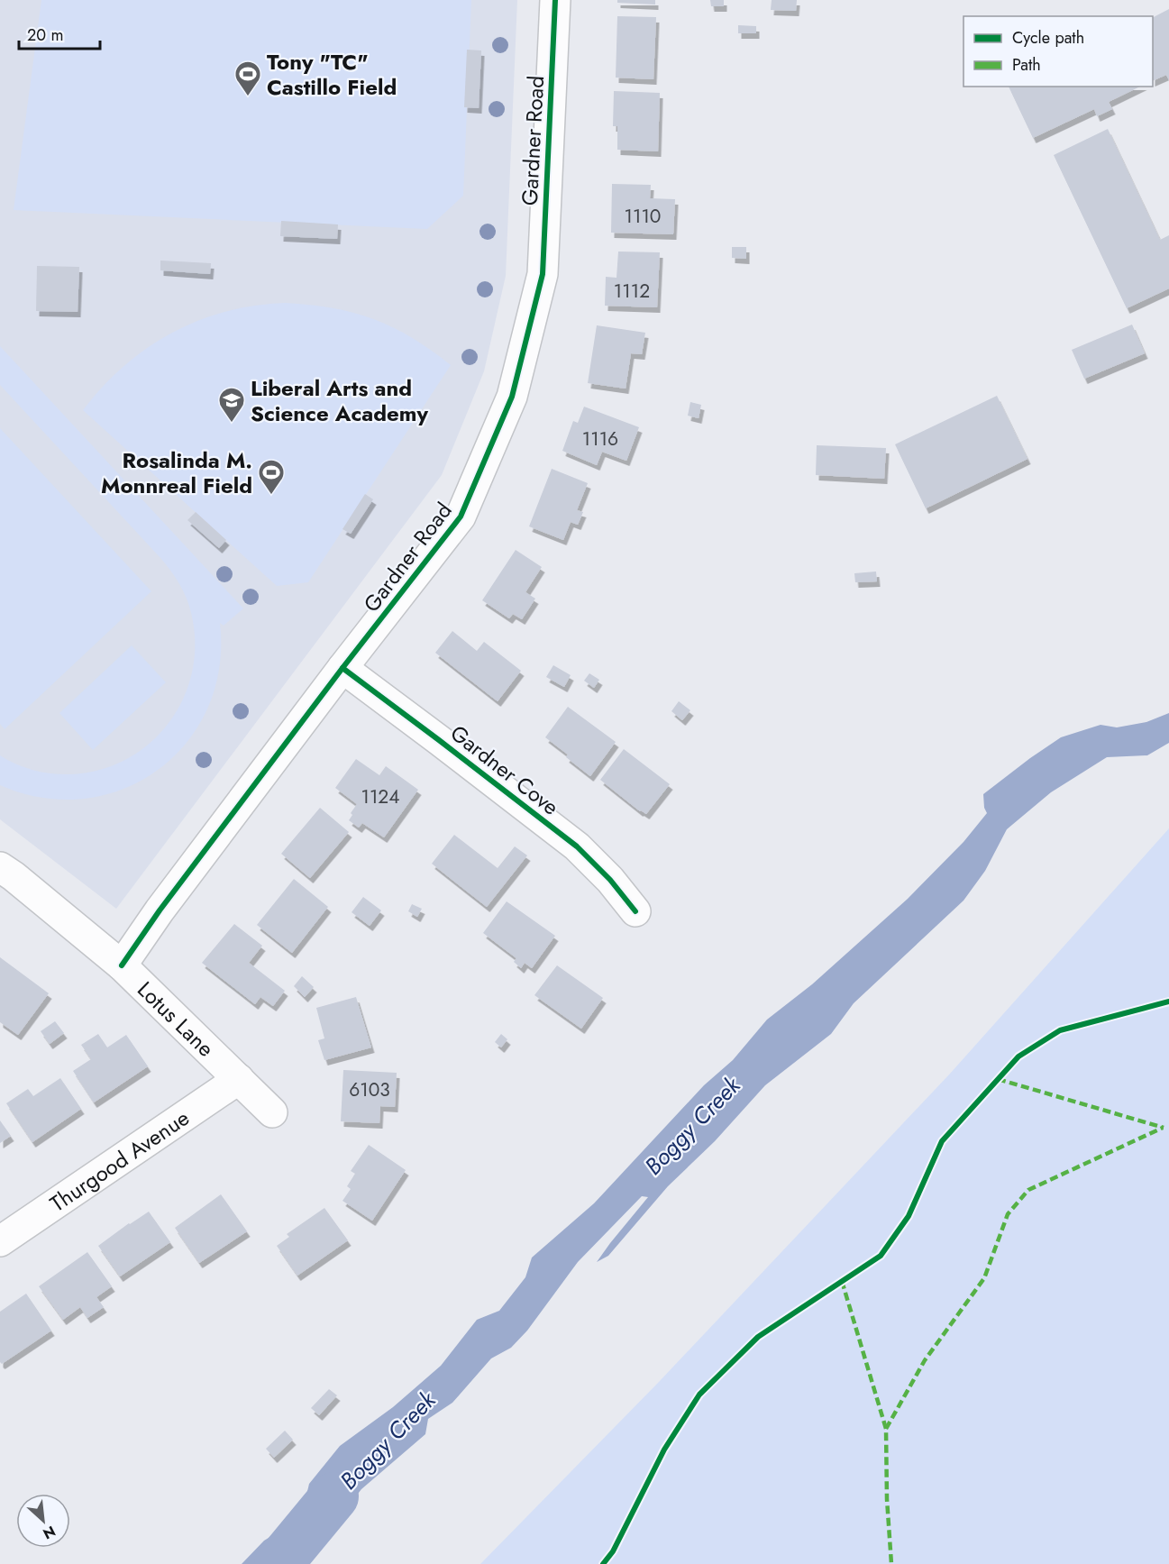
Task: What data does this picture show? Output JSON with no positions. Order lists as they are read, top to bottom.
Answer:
{
  "streets": {
    "street": [
      "Gardner Road",
      "Gardner Cove",
      "Lotus Lane",
      "Thurgood Avenue"
    ]
  },
  "crossings": [
    ["Gardner Road", "Gardner Cove"],
    ["Gardner Road", "Lotus Lane"],
    ["Lotus Lane", "Thurgood Avenue"]
  ],
  "water": ["Boggy Creek"],
  "places": {
    "sports": ["Tony \"TC\" Castillo Field", "Rosalinda M. Monnreal Field"],
    "school or university": ["Liberal Arts and Science Academy"]
  },
  "house_numbers": [
    "1110",
    "1112",
    "1116",
    "1124",
    "6103"
  ],
  "legend": ["Cycle path", "Path"],
  "scale_bar": "20 m",
  "north": "bottom right"
}
